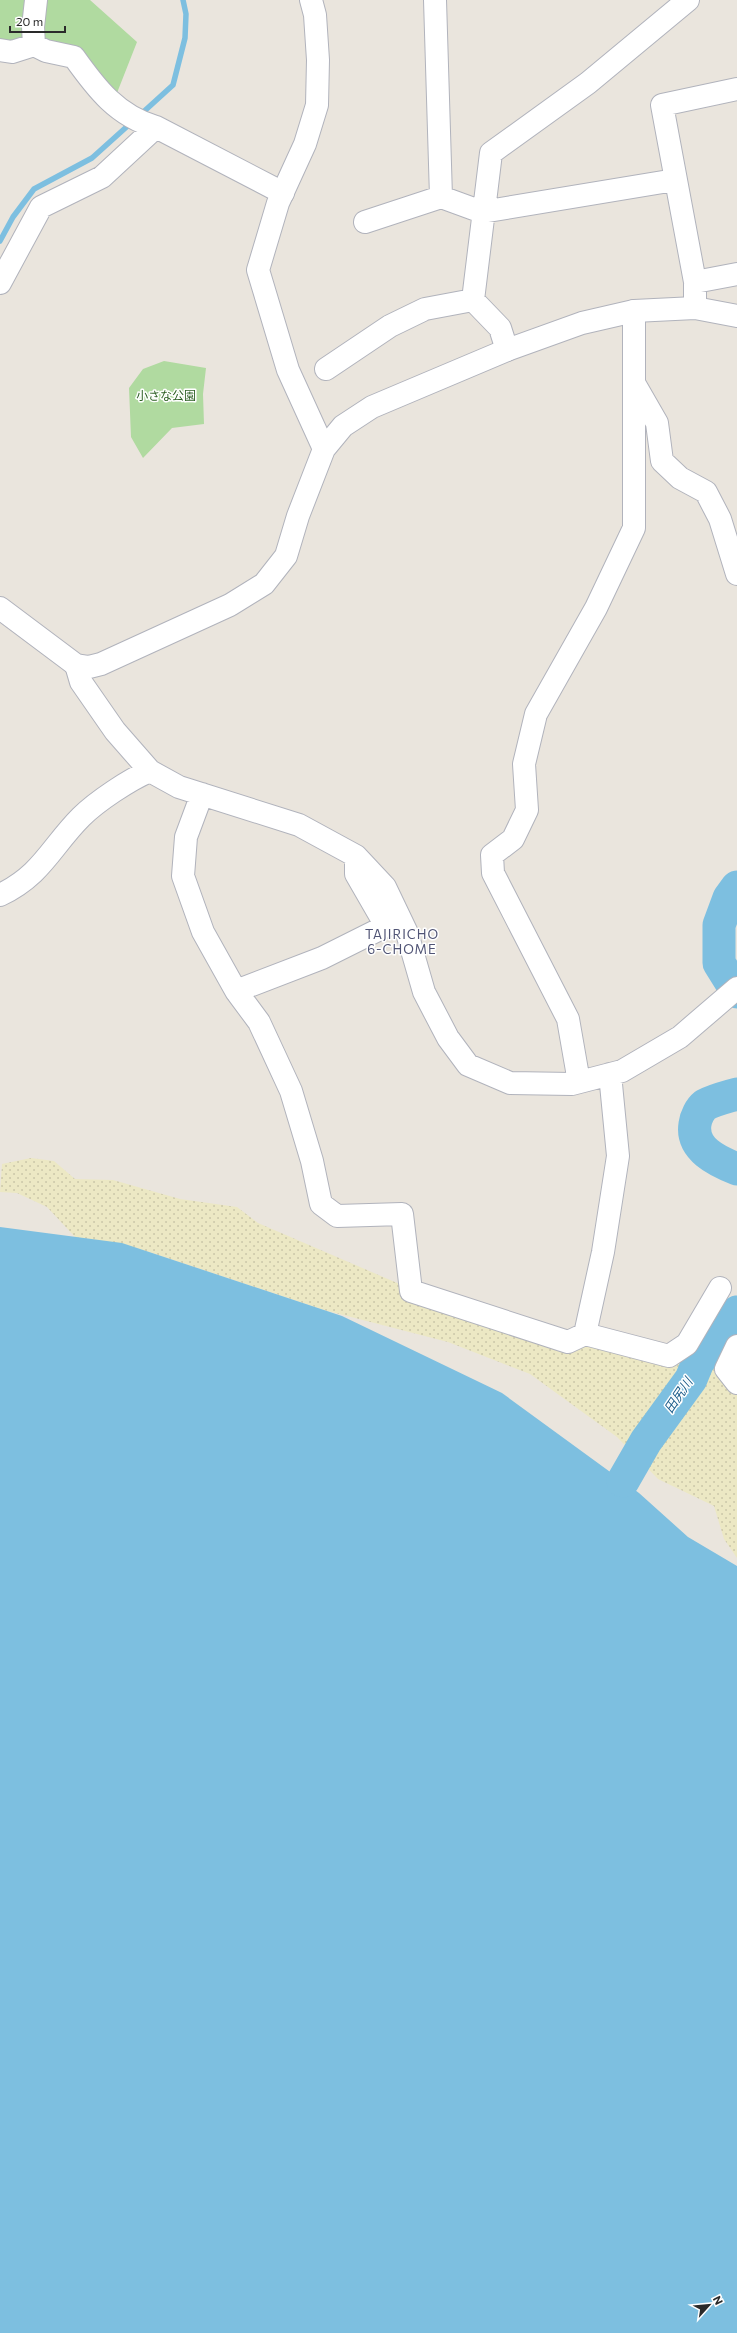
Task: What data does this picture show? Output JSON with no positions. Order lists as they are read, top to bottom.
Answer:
{
  "districts": ["TAJIRICHO 6-CHOME"],
  "water": ["田尻川"],
  "parks": ["小さな公園"],
  "scale_bar": "20 m",
  "north": "top right"
}
